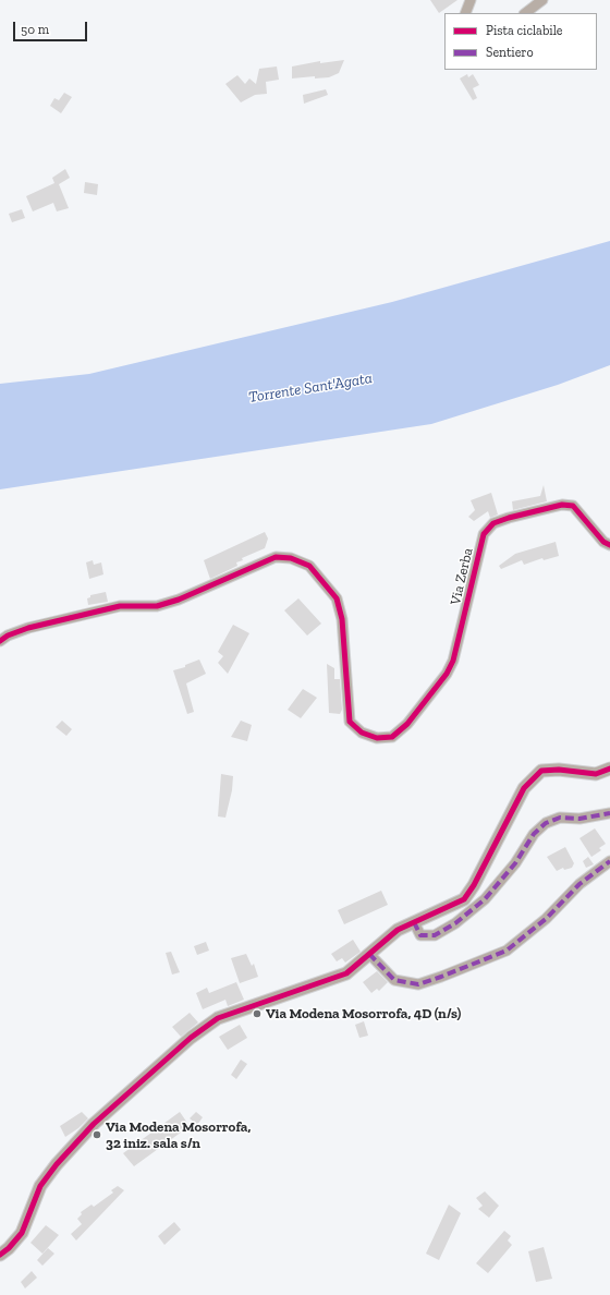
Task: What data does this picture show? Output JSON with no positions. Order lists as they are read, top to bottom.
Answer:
{
  "streets": {
    "street": ["Via Zerba"]
  },
  "water": ["Torrente Sant'Agata"],
  "places": ["Via Modena Mosorrofa, 4D (n/s)", "Via Modena Mosorrofa, 32 iniz. sala s/n"],
  "legend": ["Pista ciclabile", "Sentiero"],
  "scale_bar": "50 m"
}
